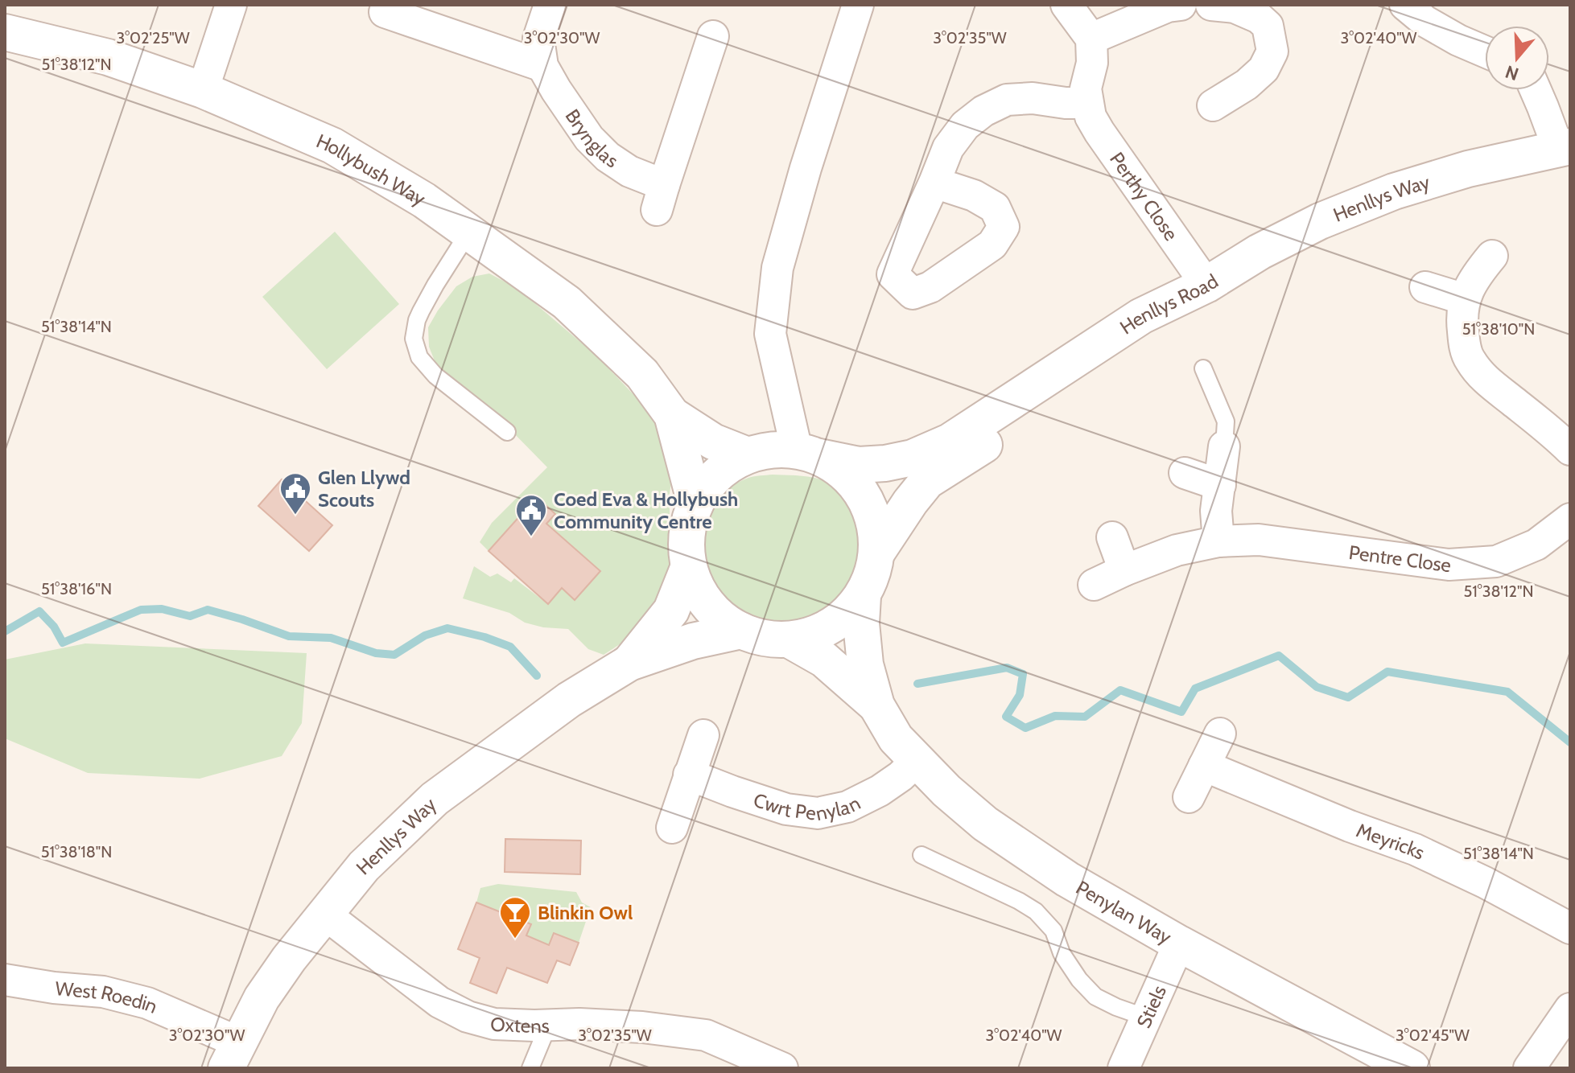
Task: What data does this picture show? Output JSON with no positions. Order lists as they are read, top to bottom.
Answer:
{
  "streets": {
    "street": [
      "Brynglas",
      "Hollybush Way",
      "Perthy Close",
      "Henllys Way",
      "Henllys Road",
      "Pentre Close",
      "Cwrt Penylan",
      "Meyricks",
      "Penylan Way",
      "West Roedin",
      "Stiels",
      "Oxtens"
    ]
  },
  "crossings": [
    ["Hollybush Way", "Henllys Road"],
    ["Hollybush Way", "Penylan Way"],
    ["Perthy Close", "Henllys Way"],
    ["Perthy Close", "Henllys Road"],
    ["Henllys Way", "Henllys Road"],
    ["Henllys Way", "West Roedin"],
    ["Henllys Way", "Oxtens"],
    ["Henllys Road", "Penylan Way"],
    ["Cwrt Penylan", "Penylan Way"],
    ["Penylan Way", "Stiels"]
  ],
  "places": {
    "public building": ["Glen Llywd Scouts", "Coed Eva & Hollybush Community Centre"],
    "bar": ["Blinkin Owl"]
  },
  "north": "bottom",
  "coordinates": [
    "3°02'25\"W",
    "3°02'30\"W",
    "3°02'35\"W",
    "3°02'40\"W",
    "51°38'12\"N",
    "51°38'14\"N",
    "51°38'10\"N",
    "51°38'16\"N",
    "51°38'18\"N",
    "3°02'45\"W"
  ]
}
